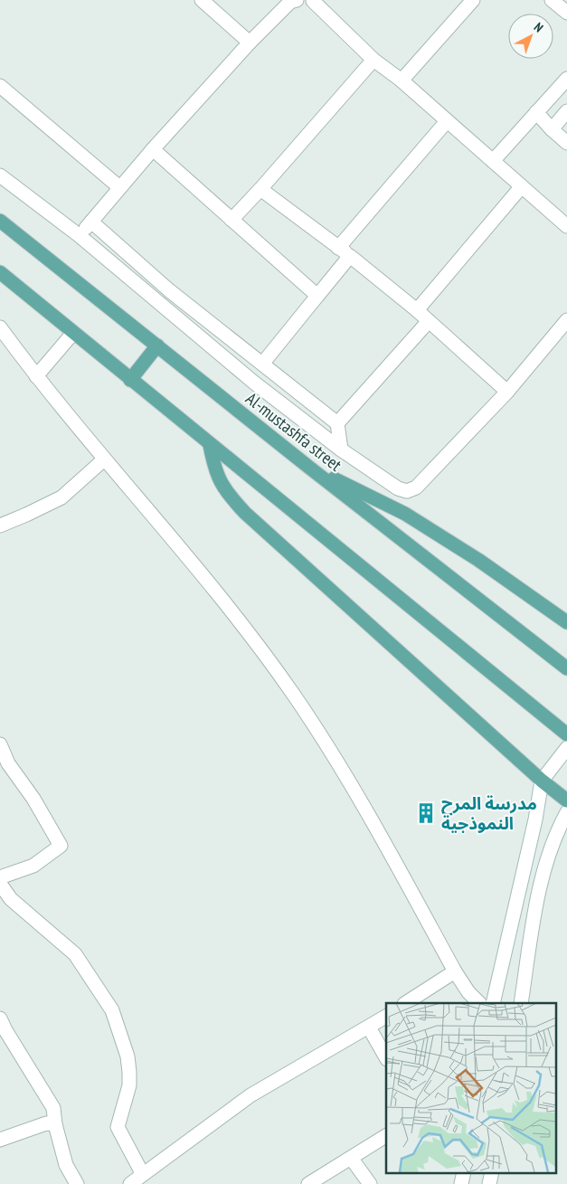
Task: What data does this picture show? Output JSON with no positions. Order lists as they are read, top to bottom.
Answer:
{
  "streets": {
    "main road": ["Al-mustashfa street"]
  },
  "places": {
    "building": ["مدرسة المرح النموذجية"]
  },
  "north": "top right"
}
